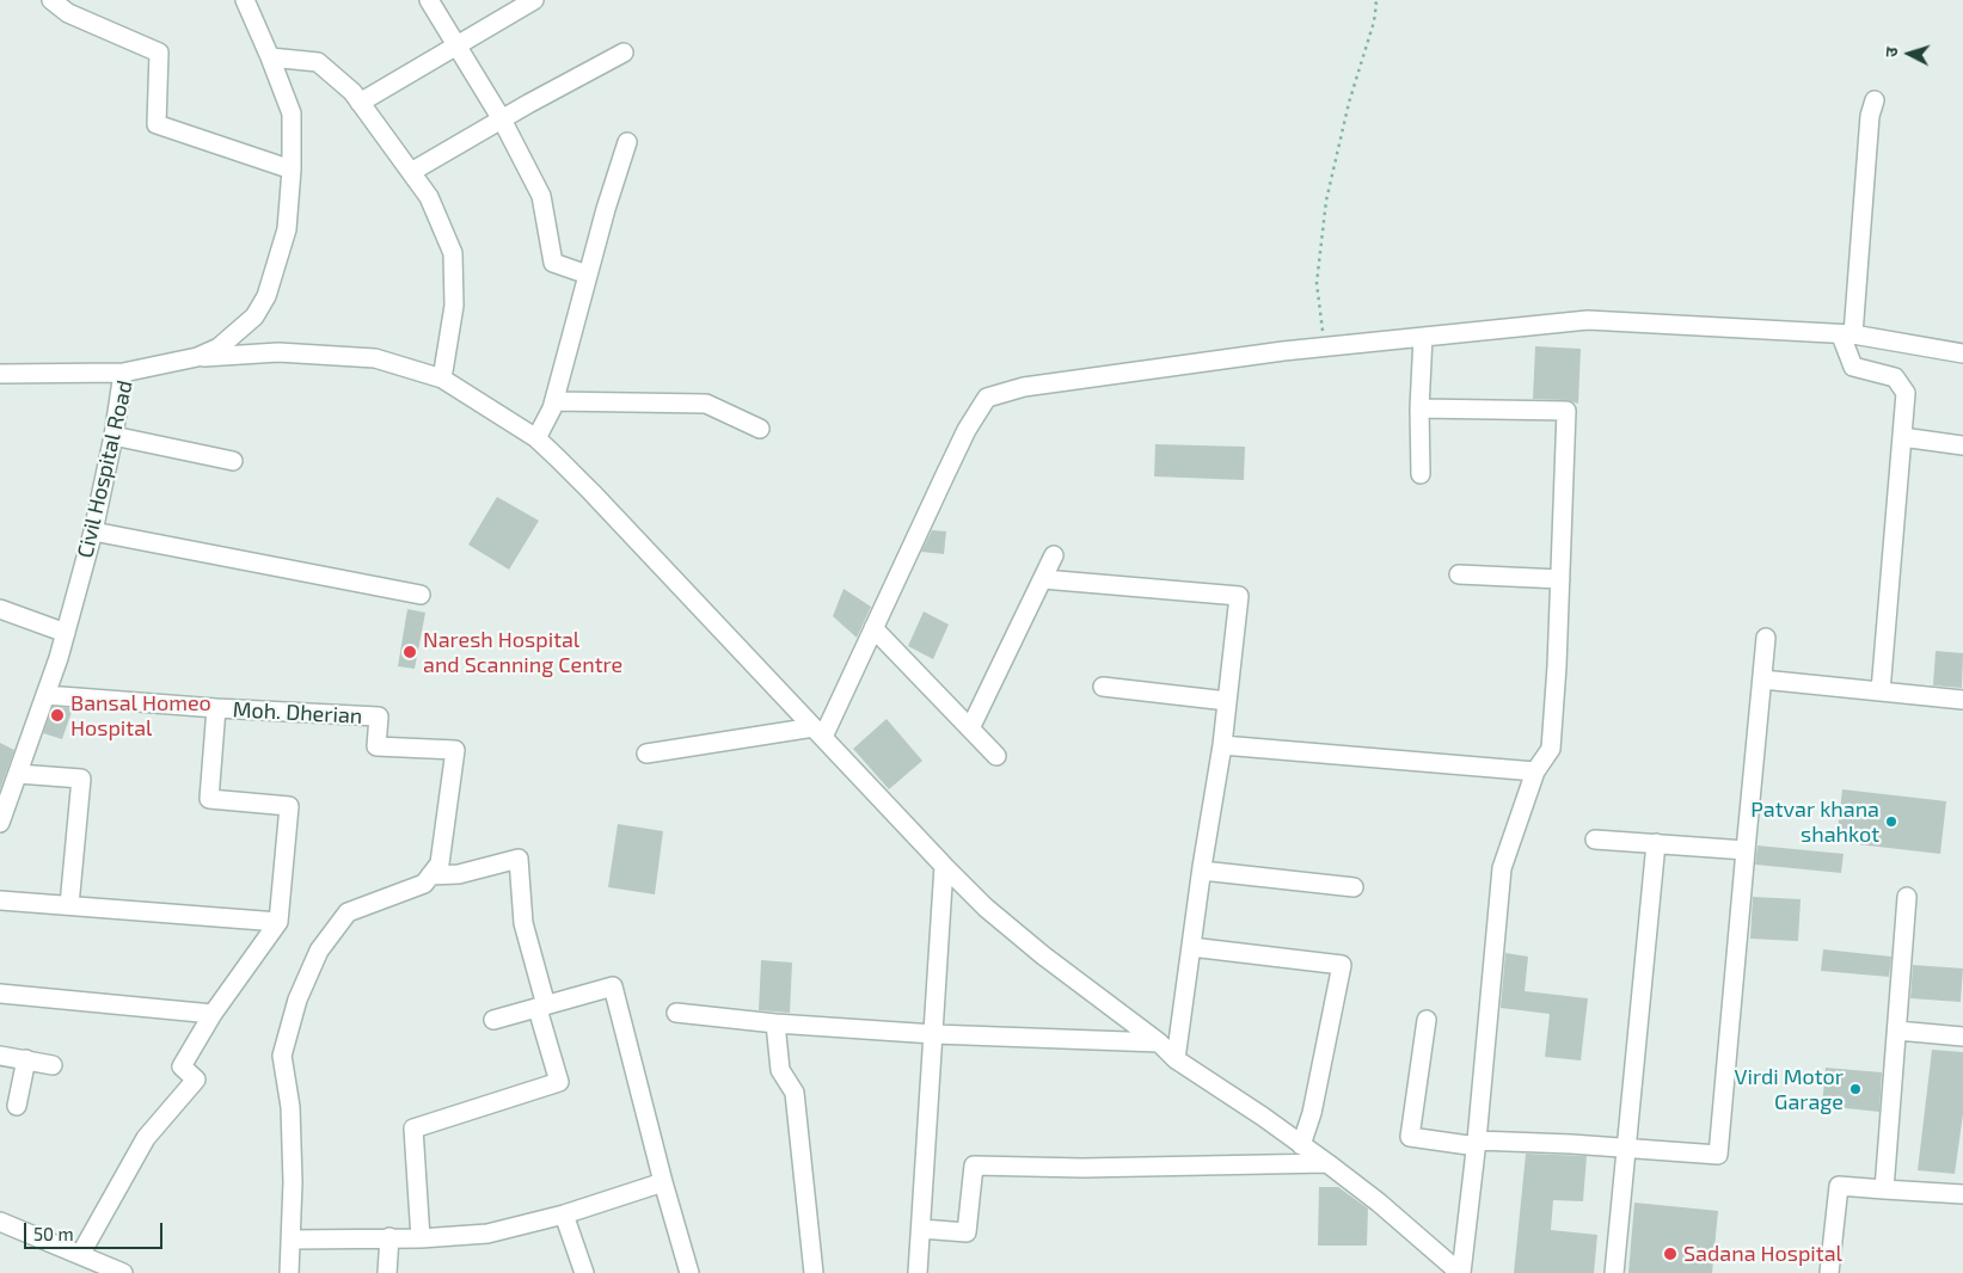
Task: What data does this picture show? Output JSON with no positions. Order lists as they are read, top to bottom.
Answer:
{
  "streets": {
    "street": ["Civil Hospital Road", "Moh. Dherian"]
  },
  "crossings": [
    ["Civil Hospital Road", "Moh. Dherian"]
  ],
  "places": [
    "Naresh Hospital and Scanning Centre",
    "Bansal Homeo Hospital",
    "Patvar khana shahkot",
    "Virdi Motor Garage",
    "Sadana Hospital"
  ],
  "scale_bar": "50 m",
  "north": "left"
}
